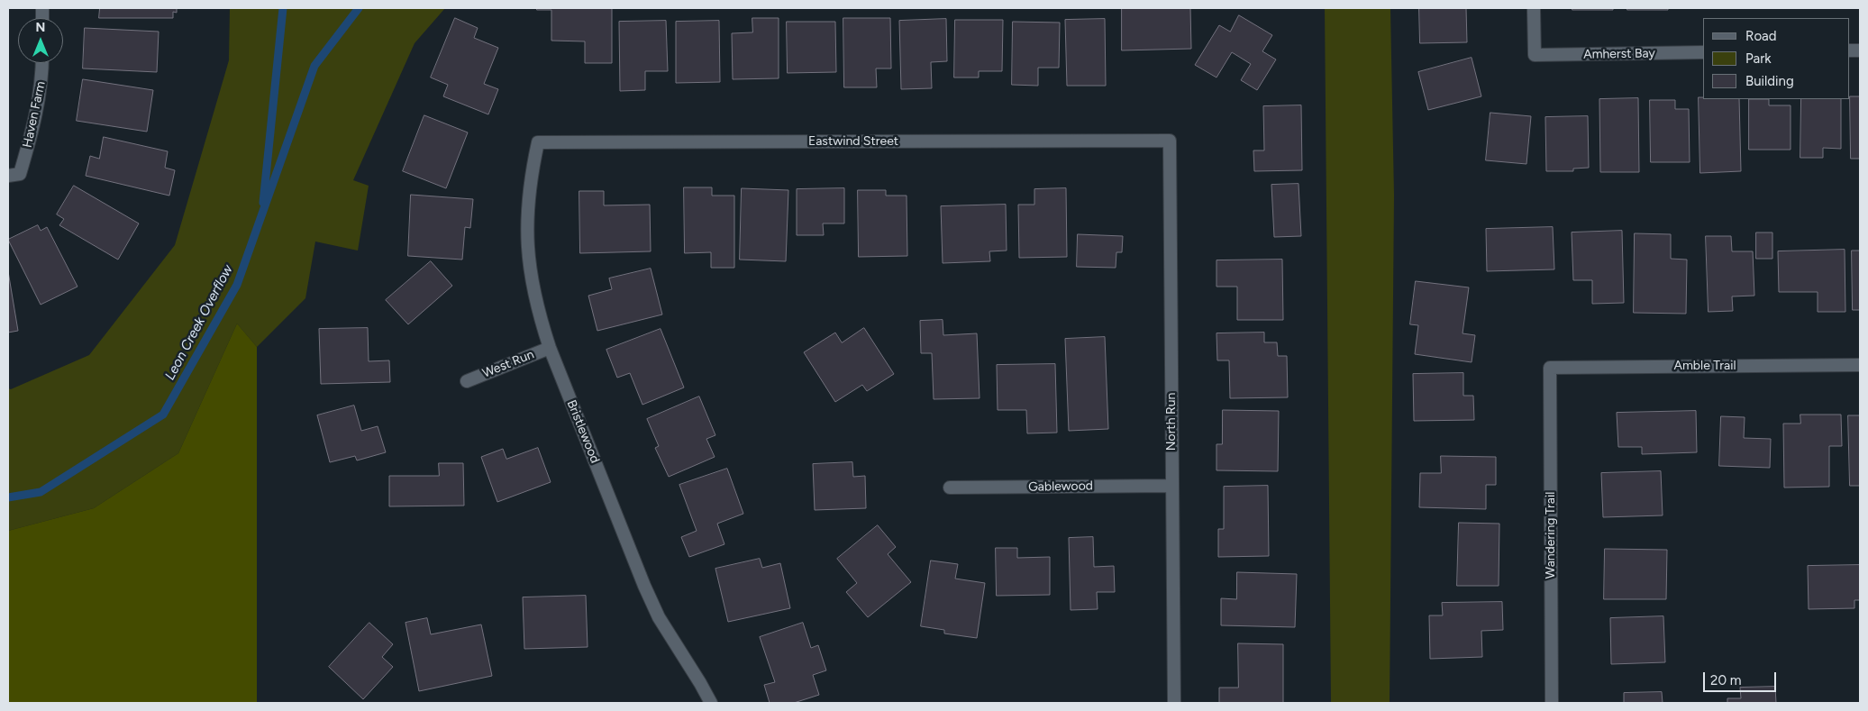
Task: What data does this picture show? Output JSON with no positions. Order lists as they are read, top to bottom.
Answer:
{
  "streets": {
    "street": [
      "Amherst Bay",
      "Haven Farm",
      "Eastwind Street",
      "West Run",
      "Amble Trail",
      "North Run",
      "Bristlewood",
      "Gablewood",
      "Wandering Trail"
    ]
  },
  "crossings": [
    ["Eastwind Street", "North Run"],
    ["Eastwind Street", "Bristlewood"],
    ["West Run", "Bristlewood"],
    ["Amble Trail", "Wandering Trail"],
    ["North Run", "Gablewood"]
  ],
  "water": ["Leon Creek Overflow"],
  "legend": ["Road", "Park", "Building"],
  "scale_bar": "20 m",
  "north": "top"
}
